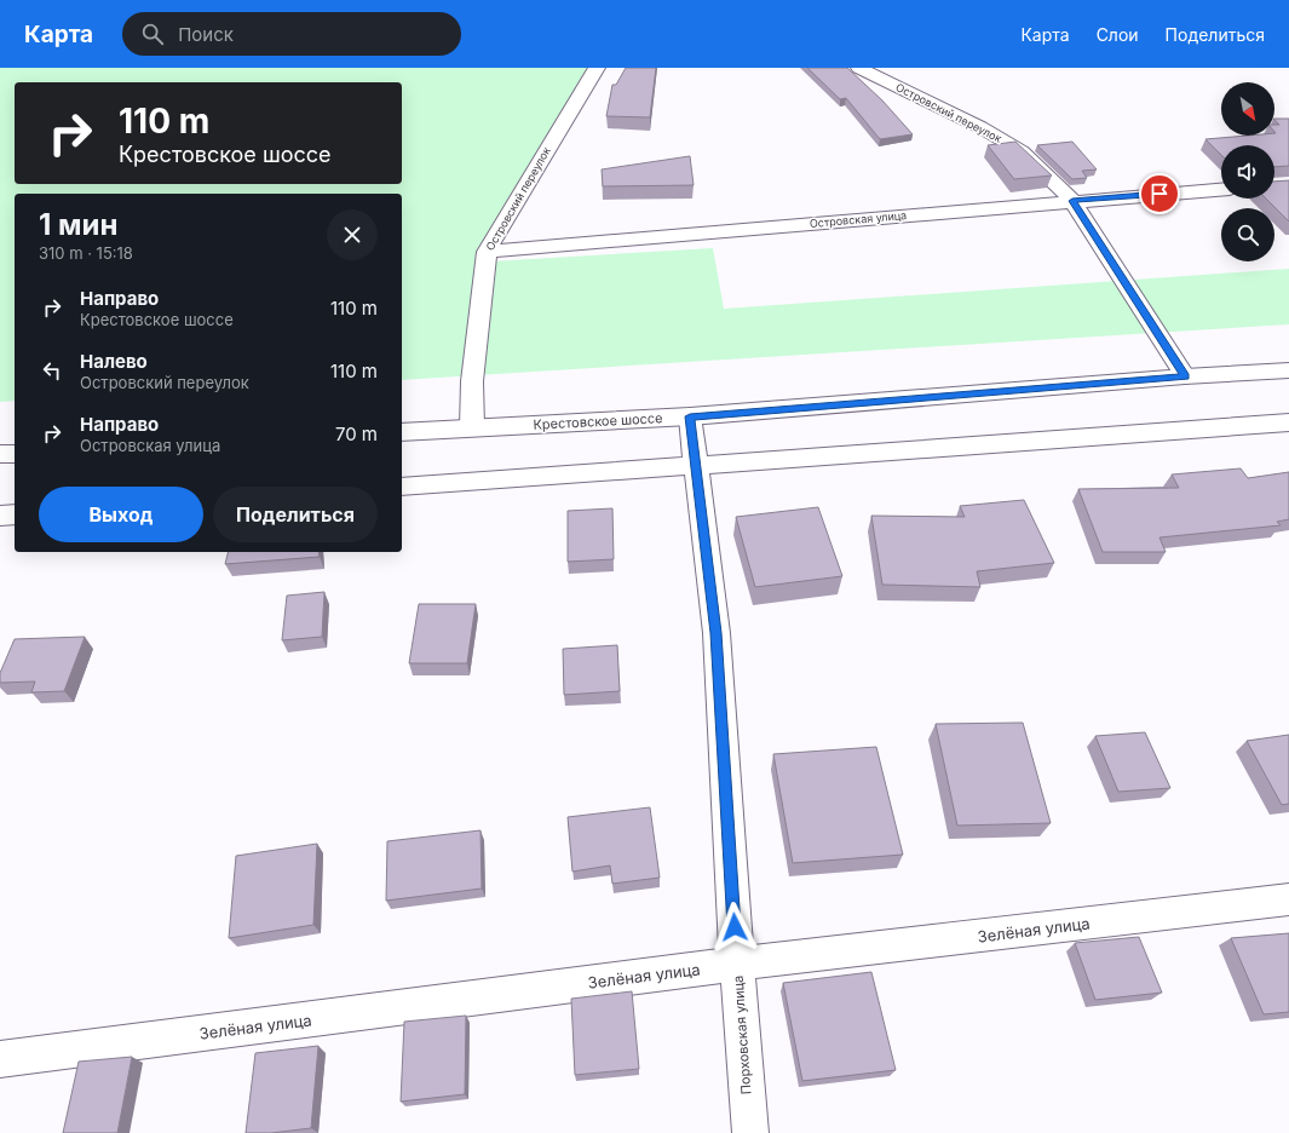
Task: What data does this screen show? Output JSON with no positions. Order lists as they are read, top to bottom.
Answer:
{
  "streets": {
    "street": [
      "Островский переулок",
      "Островская улица",
      "Крестовское шоссе",
      "Зелёная улица",
      "Порховская улица"
    ]
  },
  "crossings": [
    ["Островский переулок", "Островская улица"],
    ["Островский переулок", "Крестовское шоссе"],
    ["Крестовское шоссе", "Порховская улица"],
    ["Зелёная улица", "Порховская улица"]
  ],
  "north": "bottom right",
  "page": {
    "header": "Карта",
    "search": "Поиск",
    "nav": ["Карта", "Слои", "Поделиться"],
    "turn": ["110 m", "Крестовское шоссе"],
    "heading": ["1 мин", "310 m · 15:18"],
    "list": [
      {
        "name": "Направо",
        "note": "Крестовское шоссе",
        "value": "110 m"
      },
      {
        "name": "Налево",
        "note": "Островский переулок",
        "value": "110 m"
      },
      {
        "name": "Направо",
        "note": "Островская улица",
        "value": "70 m"
      }
    ],
    "buttons": ["Выход", "Поделиться"]
  }
}
